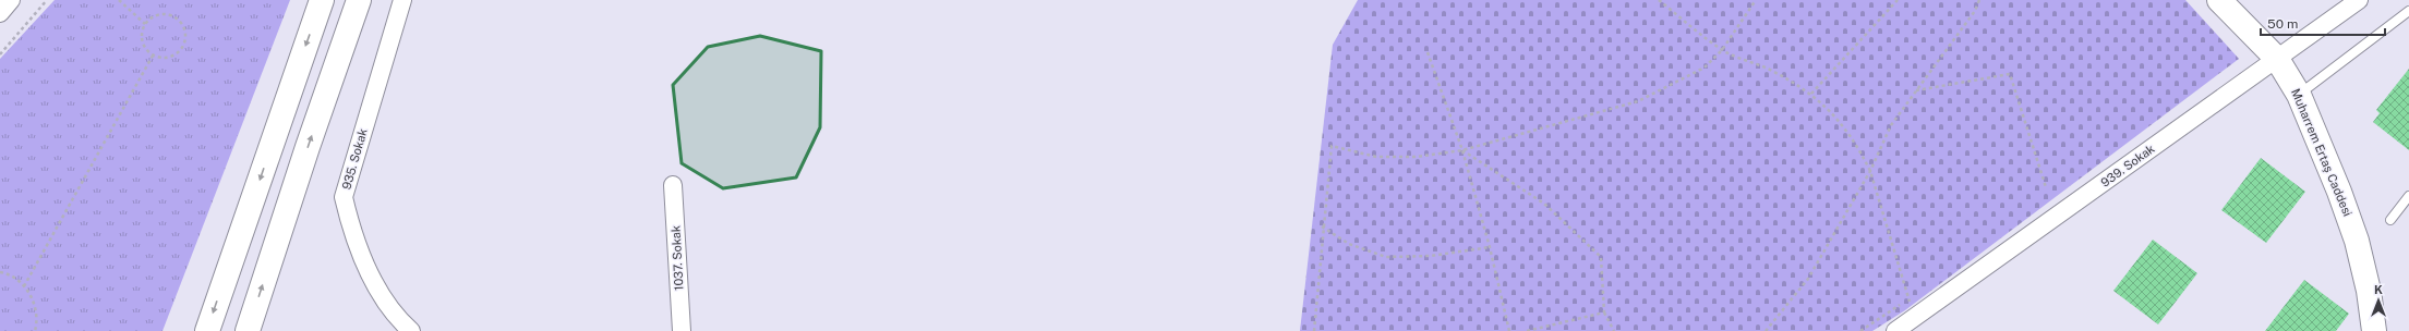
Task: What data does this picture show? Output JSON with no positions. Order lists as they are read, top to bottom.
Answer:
{
  "streets": {
    "street": [
      "Muharrem Ertaş Caddesi",
      "935. Sokak",
      "939. Sokak",
      "1037. Sokak"
    ]
  },
  "crossings": [
    ["Muharrem Ertaş Caddesi", "939. Sokak"]
  ],
  "scale_bar": "50 m",
  "north": "top"
}
